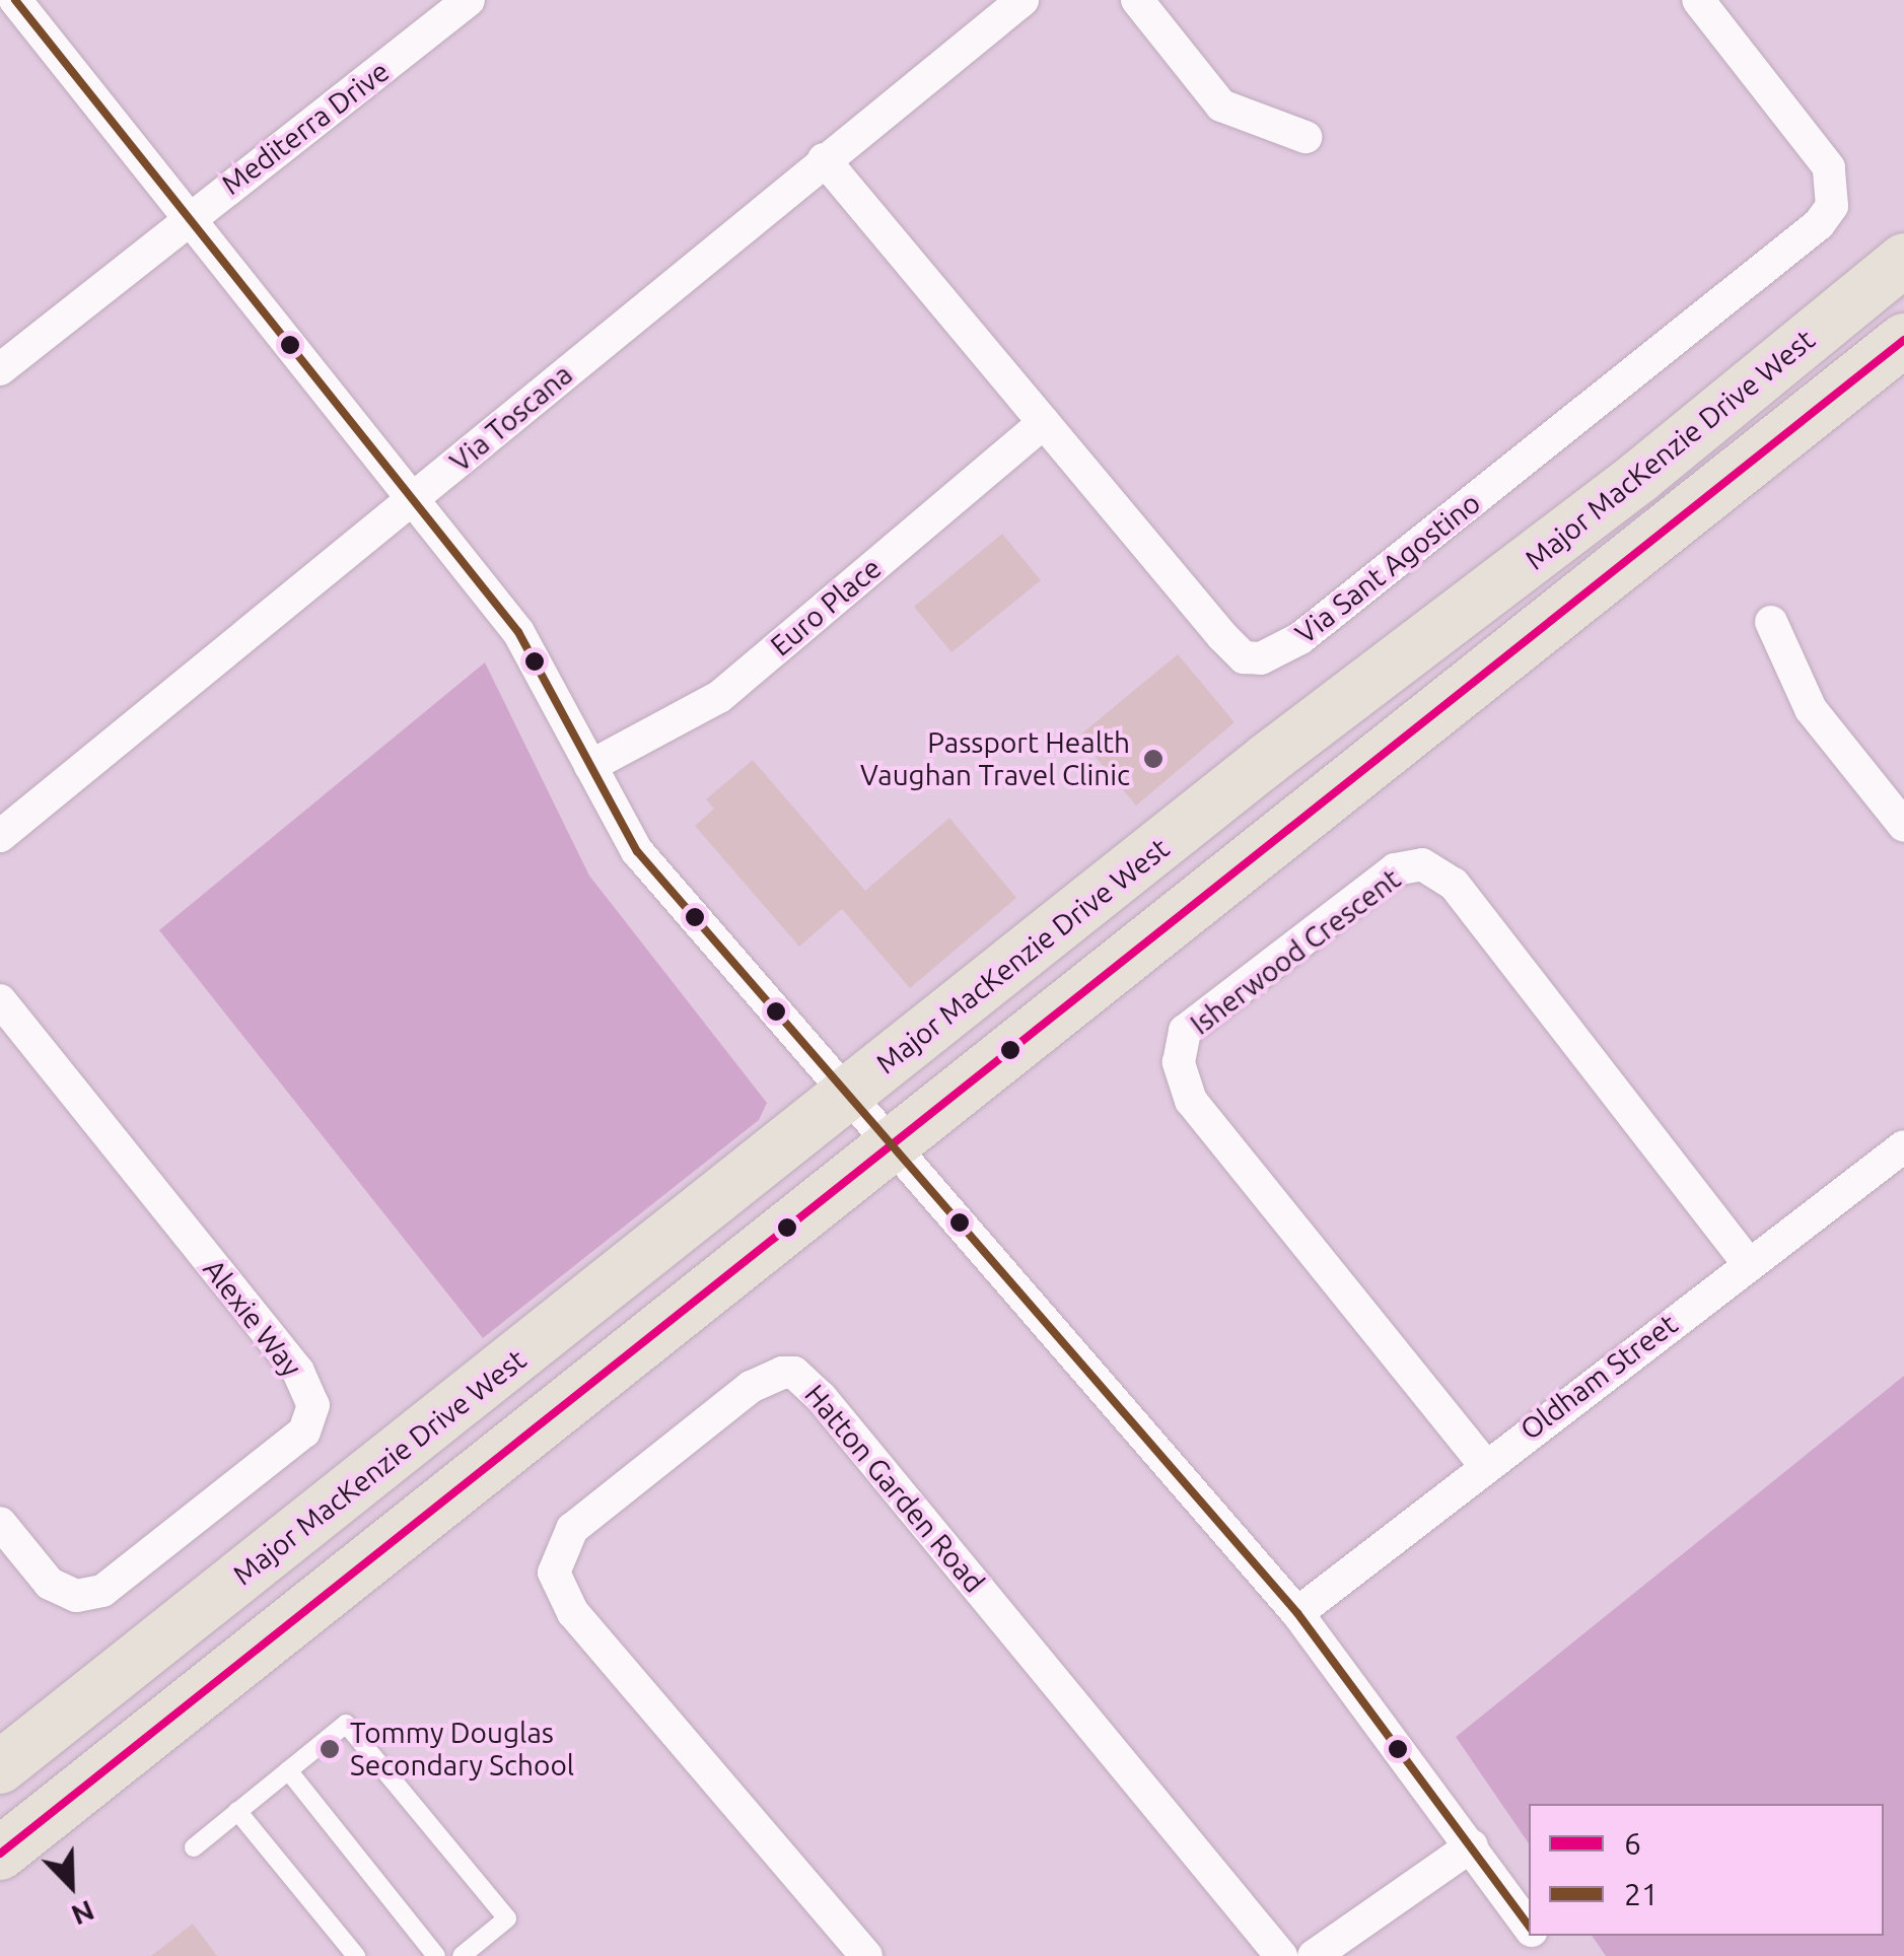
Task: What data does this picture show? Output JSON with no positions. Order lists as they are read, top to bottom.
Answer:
{
  "streets": {
    "main road": ["Major MacKenzie Drive West"],
    "street": [
      "Mediterra Drive",
      "Via Toscana",
      "Via Sant Agostino",
      "Euro Place",
      "Isherwood Crescent",
      "Alexie Way",
      "Oldham Street",
      "Hatton Garden Road"
    ]
  },
  "crossings": [
    ["Via Toscana", "Via Sant Agostino"],
    ["Via Sant Agostino", "Euro Place"],
    ["Isherwood Crescent", "Oldham Street"]
  ],
  "places": ["Passport Health Vaughan Travel Clinic", "Tommy Douglas Secondary School"],
  "lines": ["transit line 21", "transit line 6"],
  "legend": ["6", "21"],
  "north": "bottom right"
}
